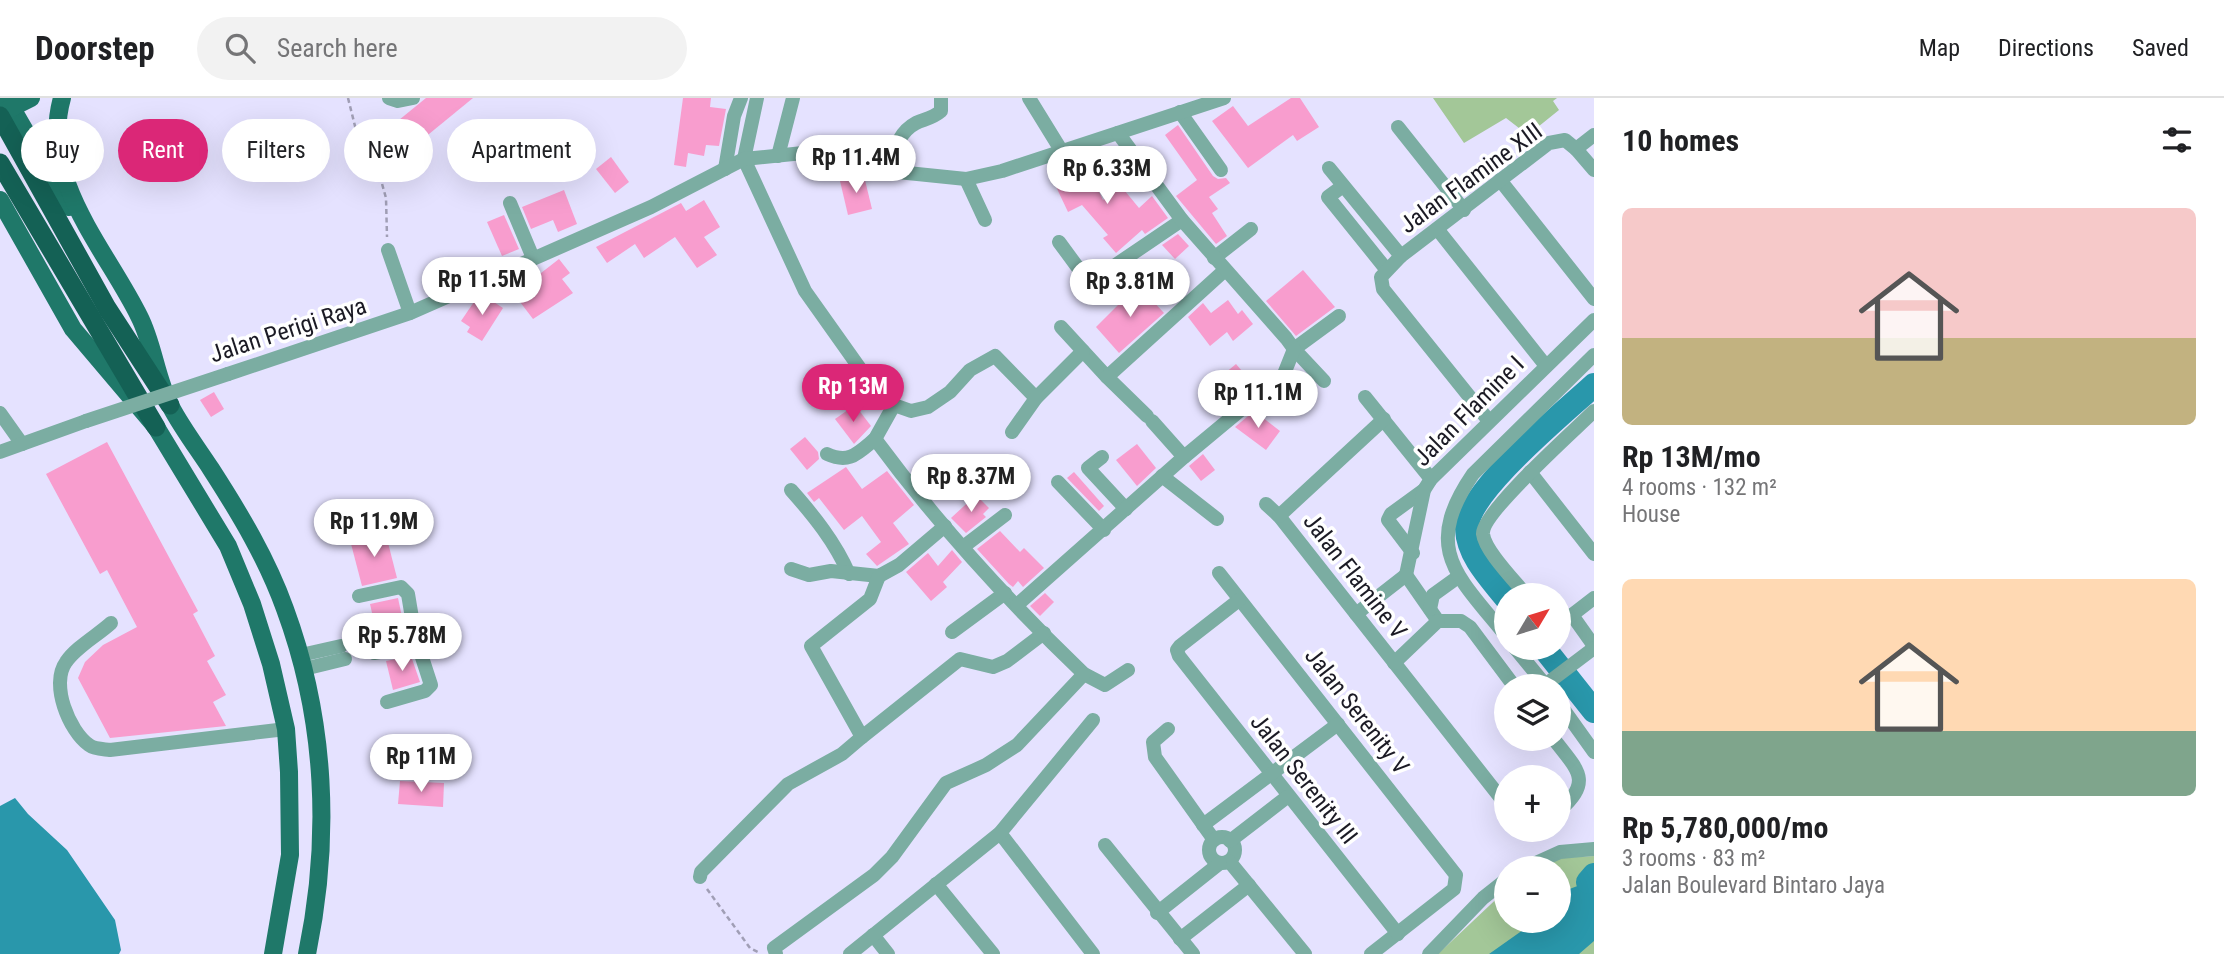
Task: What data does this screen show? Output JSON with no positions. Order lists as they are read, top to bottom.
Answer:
{
  "streets": {
    "street": [
      "Jalan Flamine XIII",
      "Jalan Perigi Raya",
      "Jalan Flamine I",
      "Jalan Flamine V",
      "Jalan Serenity V",
      "Jalan Serenity III"
    ]
  },
  "crossings": [
    ["Jalan Serenity V", "Jalan Serenity III"]
  ],
  "north": "top right",
  "page": {
    "header": "Doorstep",
    "search": "Search here",
    "nav": ["Map", "Directions", "Saved"],
    "heading": "10 homes",
    "chip": [
      "Buy",
      "Rent",
      "Filters",
      "New",
      "Apartment"
    ],
    "price": [
      "Rp 11.4M",
      "Rp 6.33M",
      "Rp 11.5M",
      "Rp 3.81M",
      "Rp 13M",
      "Rp 11.1M",
      "Rp 8.37M",
      "Rp 11.9M",
      "Rp 5.78M",
      "Rp 11M"
    ],
    "list": [
      {
        "name": "Rp 13M/mo",
        "note": "4 rooms · 132 m² · House"
      },
      {
        "name": "Rp 5,780,000/mo",
        "note": "3 rooms · 83 m² · Jalan Boulevard Bintaro Jaya"
      }
    ],
    "map_buttons": ["+", "−"]
  }
}
